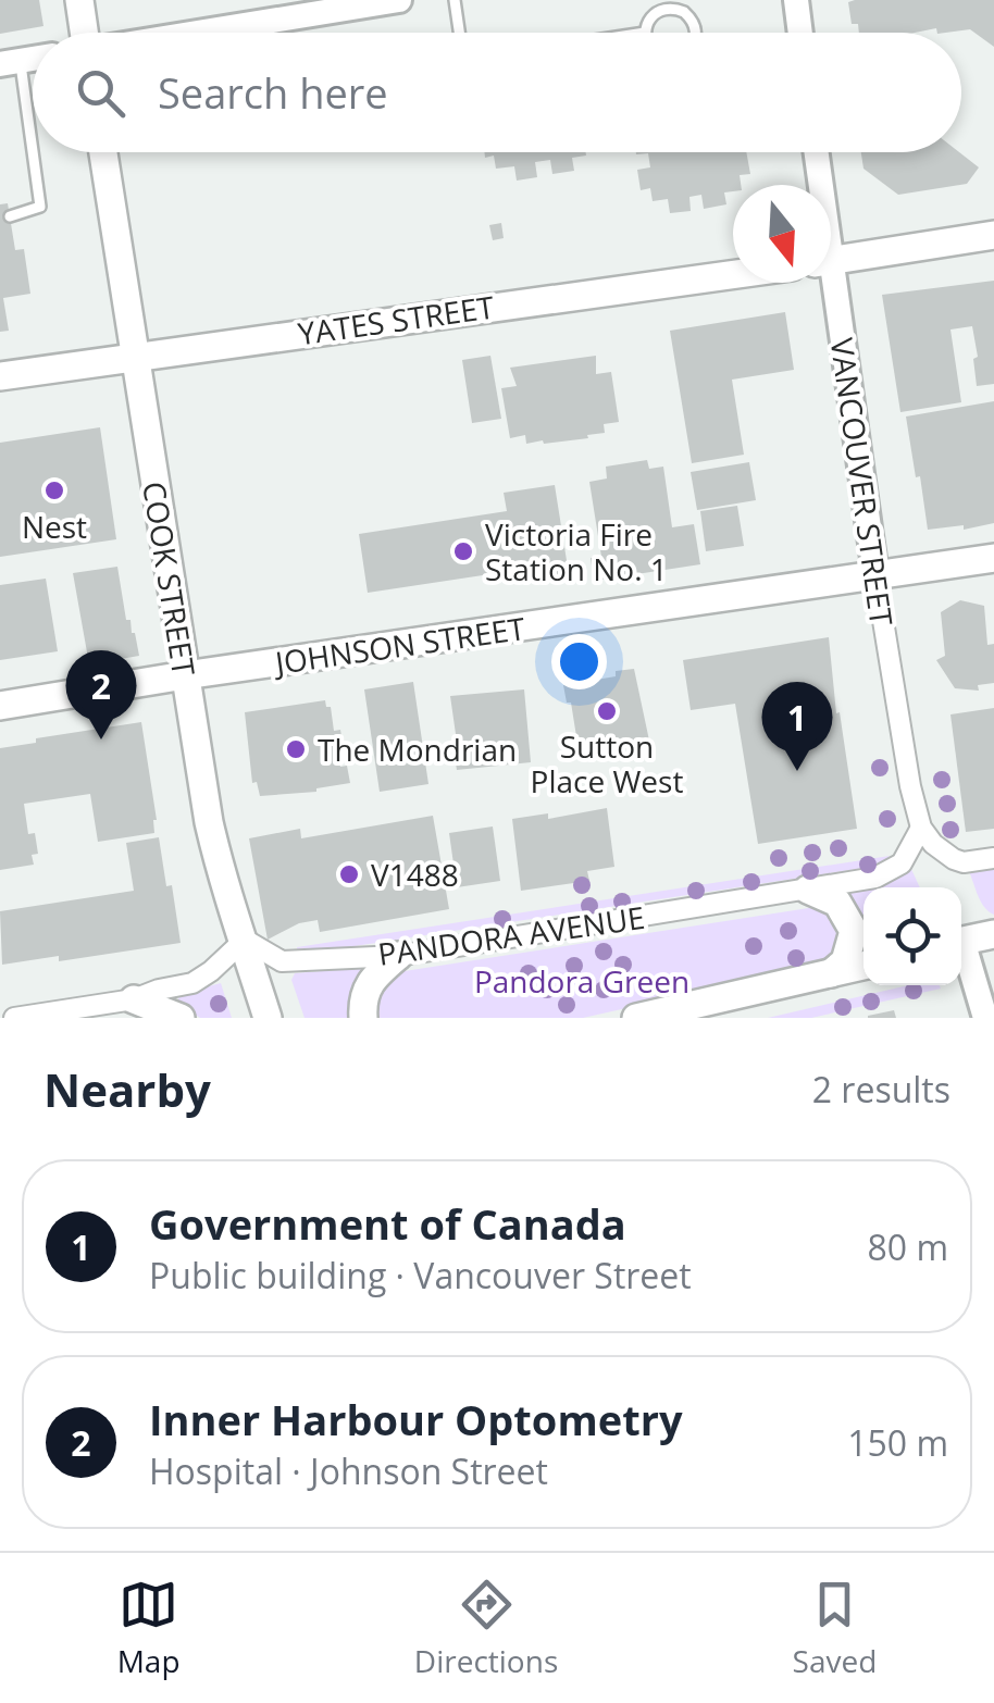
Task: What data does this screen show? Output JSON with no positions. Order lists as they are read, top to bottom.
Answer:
{
  "streets": {
    "main road": ["YATES STREET", "COOK STREET", "JOHNSON STREET"],
    "street": ["VANCOUVER STREET", "PANDORA AVENUE"]
  },
  "crossings": [
    ["YATES STREET", "COOK STREET"],
    ["VANCOUVER STREET", "JOHNSON STREET"],
    ["VANCOUVER STREET", "PANDORA AVENUE"],
    ["COOK STREET", "JOHNSON STREET"],
    ["COOK STREET", "PANDORA AVENUE"]
  ],
  "parks": ["Pandora Green"],
  "places": [
    "Nest",
    "Victoria Fire Station No. 1",
    "Sutton Place West",
    "The Mondrian",
    "V1488"
  ],
  "north": "bottom",
  "page": {
    "search": "Search here",
    "pins": ["2", "1"],
    "heading": ["Nearby", "2 results"],
    "list": [
      {
        "mark": "1",
        "name": "Government of Canada",
        "note": "Public building · Vancouver Street",
        "value": "80 m"
      },
      {
        "mark": "2",
        "name": "Inner Harbour Optometry",
        "note": "Hospital · Johnson Street",
        "value": "150 m"
      }
    ],
    "nav": ["Map", "Directions", "Saved"]
  }
}
